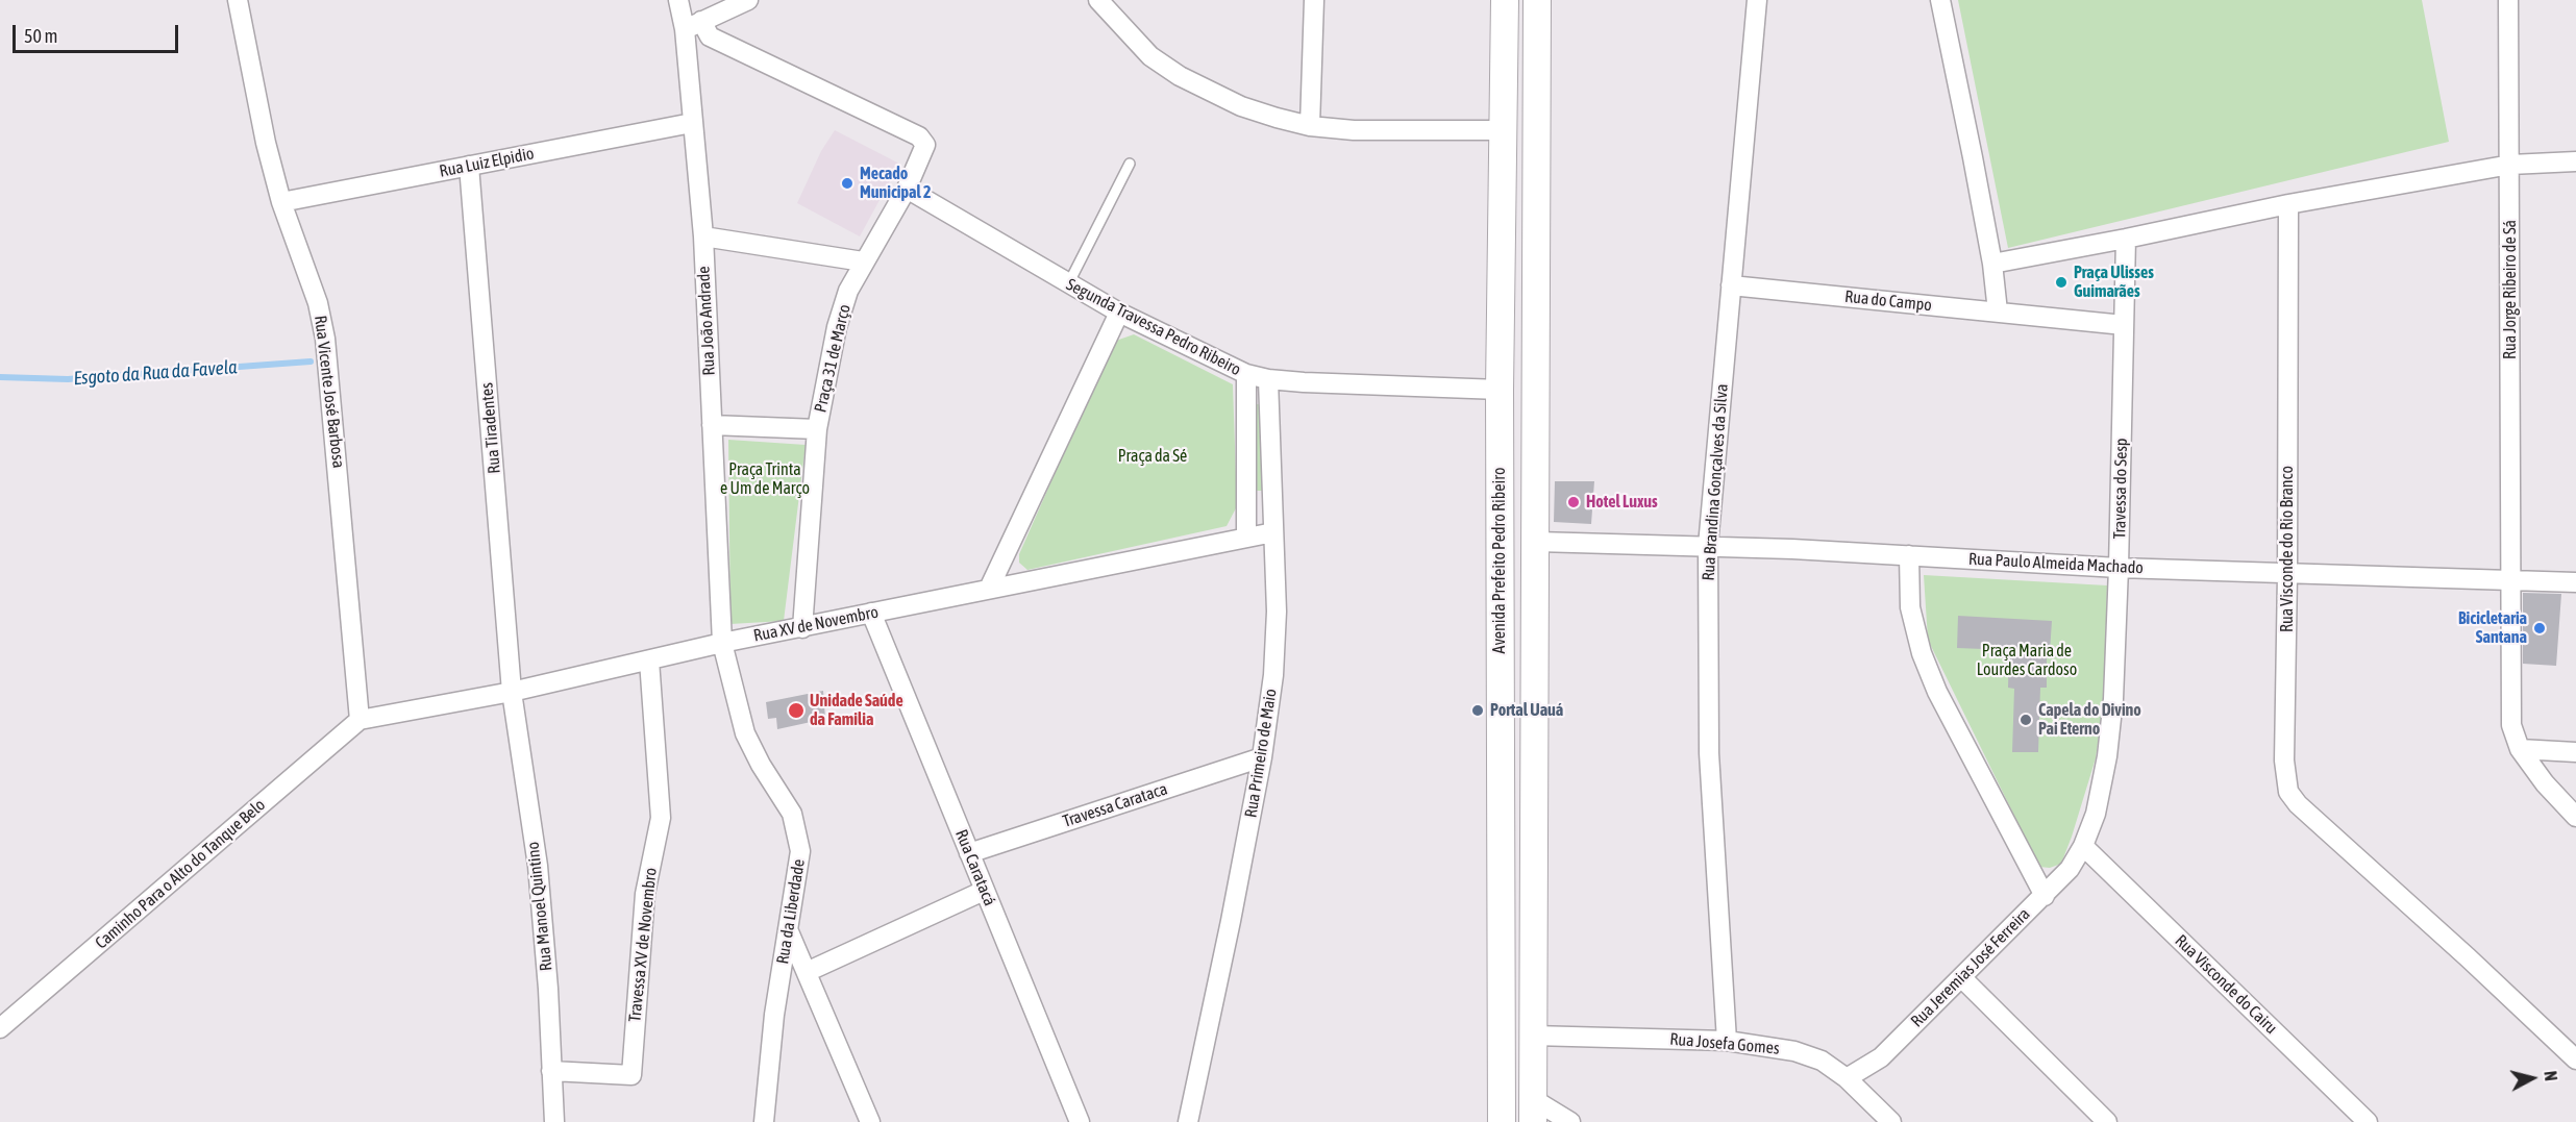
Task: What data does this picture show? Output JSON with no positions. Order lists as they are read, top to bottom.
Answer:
{
  "streets": {
    "main road": ["Avenida Prefeito Pedro Ribeiro"],
    "street": [
      "Rua Luiz Elpidio",
      "Rua Jorge Ribeiro de Sá",
      "Rua do Campo",
      "Rua João Andrade",
      "Segunda Travessa Pedro Ribeiro",
      "Praça 31 de Março",
      "Rua Vicente José Barbosa",
      "Rua Tiradentes",
      "Rua Brandina Gonçalves da Silva",
      "Travessa do Sesp",
      "Rua Visconde do Rio Branco",
      "Rua Paulo Almeida Machado",
      "Rua XV de Novembro",
      "Rua Primeiro de Maio",
      "Travessa Carataca",
      "Rua Caratacá",
      "Caminho Para o Alto do Tanque Belo",
      "Rua Manoel Quintino",
      "Rua da Liberdade",
      "Travessa XV de Novembro",
      "Rua Jeremias José Ferreira",
      "Rua Visconde do Cairu",
      "Rua Josefa Gomes"
    ]
  },
  "crossings": [
    ["Rua Luiz Elpidio", "Rua João Andrade"],
    ["Rua Luiz Elpidio", "Rua Vicente José Barbosa"],
    ["Rua Luiz Elpidio", "Rua Tiradentes"],
    ["Rua Jorge Ribeiro de Sá", "Rua Paulo Almeida Machado"],
    ["Rua do Campo", "Rua Brandina Gonçalves da Silva"],
    ["Rua do Campo", "Travessa do Sesp"],
    ["Rua João Andrade", "Praça 31 de Março"],
    ["Rua João Andrade", "Rua XV de Novembro"],
    ["Rua João Andrade", "Rua da Liberdade"],
    ["Segunda Travessa Pedro Ribeiro", "Praça 31 de Março"],
    ["Segunda Travessa Pedro Ribeiro", "Avenida Prefeito Pedro Ribeiro"],
    ["Segunda Travessa Pedro Ribeiro", "Rua Primeiro de Maio"],
    ["Praça 31 de Março", "Rua XV de Novembro"],
    ["Rua Vicente José Barbosa", "Rua XV de Novembro"],
    ["Rua Vicente José Barbosa", "Caminho Para o Alto do Tanque Belo"],
    ["Rua Tiradentes", "Rua XV de Novembro"],
    ["Rua Tiradentes", "Rua Manoel Quintino"],
    ["Rua Brandina Gonçalves da Silva", "Rua Paulo Almeida Machado"],
    ["Rua Brandina Gonçalves da Silva", "Rua Josefa Gomes"],
    ["Travessa do Sesp", "Rua Paulo Almeida Machado"],
    ["Travessa do Sesp", "Rua Jeremias José Ferreira"],
    ["Travessa do Sesp", "Rua Visconde do Cairu"],
    ["Rua Visconde do Rio Branco", "Rua Paulo Almeida Machado"],
    ["Avenida Prefeito Pedro Ribeiro", "Rua Paulo Almeida Machado"],
    ["Avenida Prefeito Pedro Ribeiro", "Rua Josefa Gomes"],
    ["Rua XV de Novembro", "Rua Primeiro de Maio"],
    ["Rua XV de Novembro", "Rua Caratacá"],
    ["Rua XV de Novembro", "Caminho Para o Alto do Tanque Belo"],
    ["Rua XV de Novembro", "Rua Manoel Quintino"],
    ["Rua XV de Novembro", "Rua da Liberdade"],
    ["Rua XV de Novembro", "Travessa XV de Novembro"],
    ["Rua Primeiro de Maio", "Travessa Carataca"],
    ["Travessa Carataca", "Rua Caratacá"],
    ["Rua Manoel Quintino", "Travessa XV de Novembro"],
    ["Rua Jeremias José Ferreira", "Rua Visconde do Cairu"],
    ["Rua Jeremias José Ferreira", "Rua Josefa Gomes"]
  ],
  "water": ["Esgoto da Rua da Favela"],
  "parks": ["Praça da Sé", "Praça Trinta e Um de Março", "Praça Maria de Lourdes Cardoso"],
  "places": [
    "Mecado Municipal 2",
    "Praça Ulisses Guimarães",
    "Hotel Luxus",
    "Bicicletaria Santana",
    "Unidade Saúde da Familia",
    "Portal Uauá",
    "Capela do Divino Pai Eterno"
  ],
  "scale_bar": "50 m",
  "north": "right"
}
